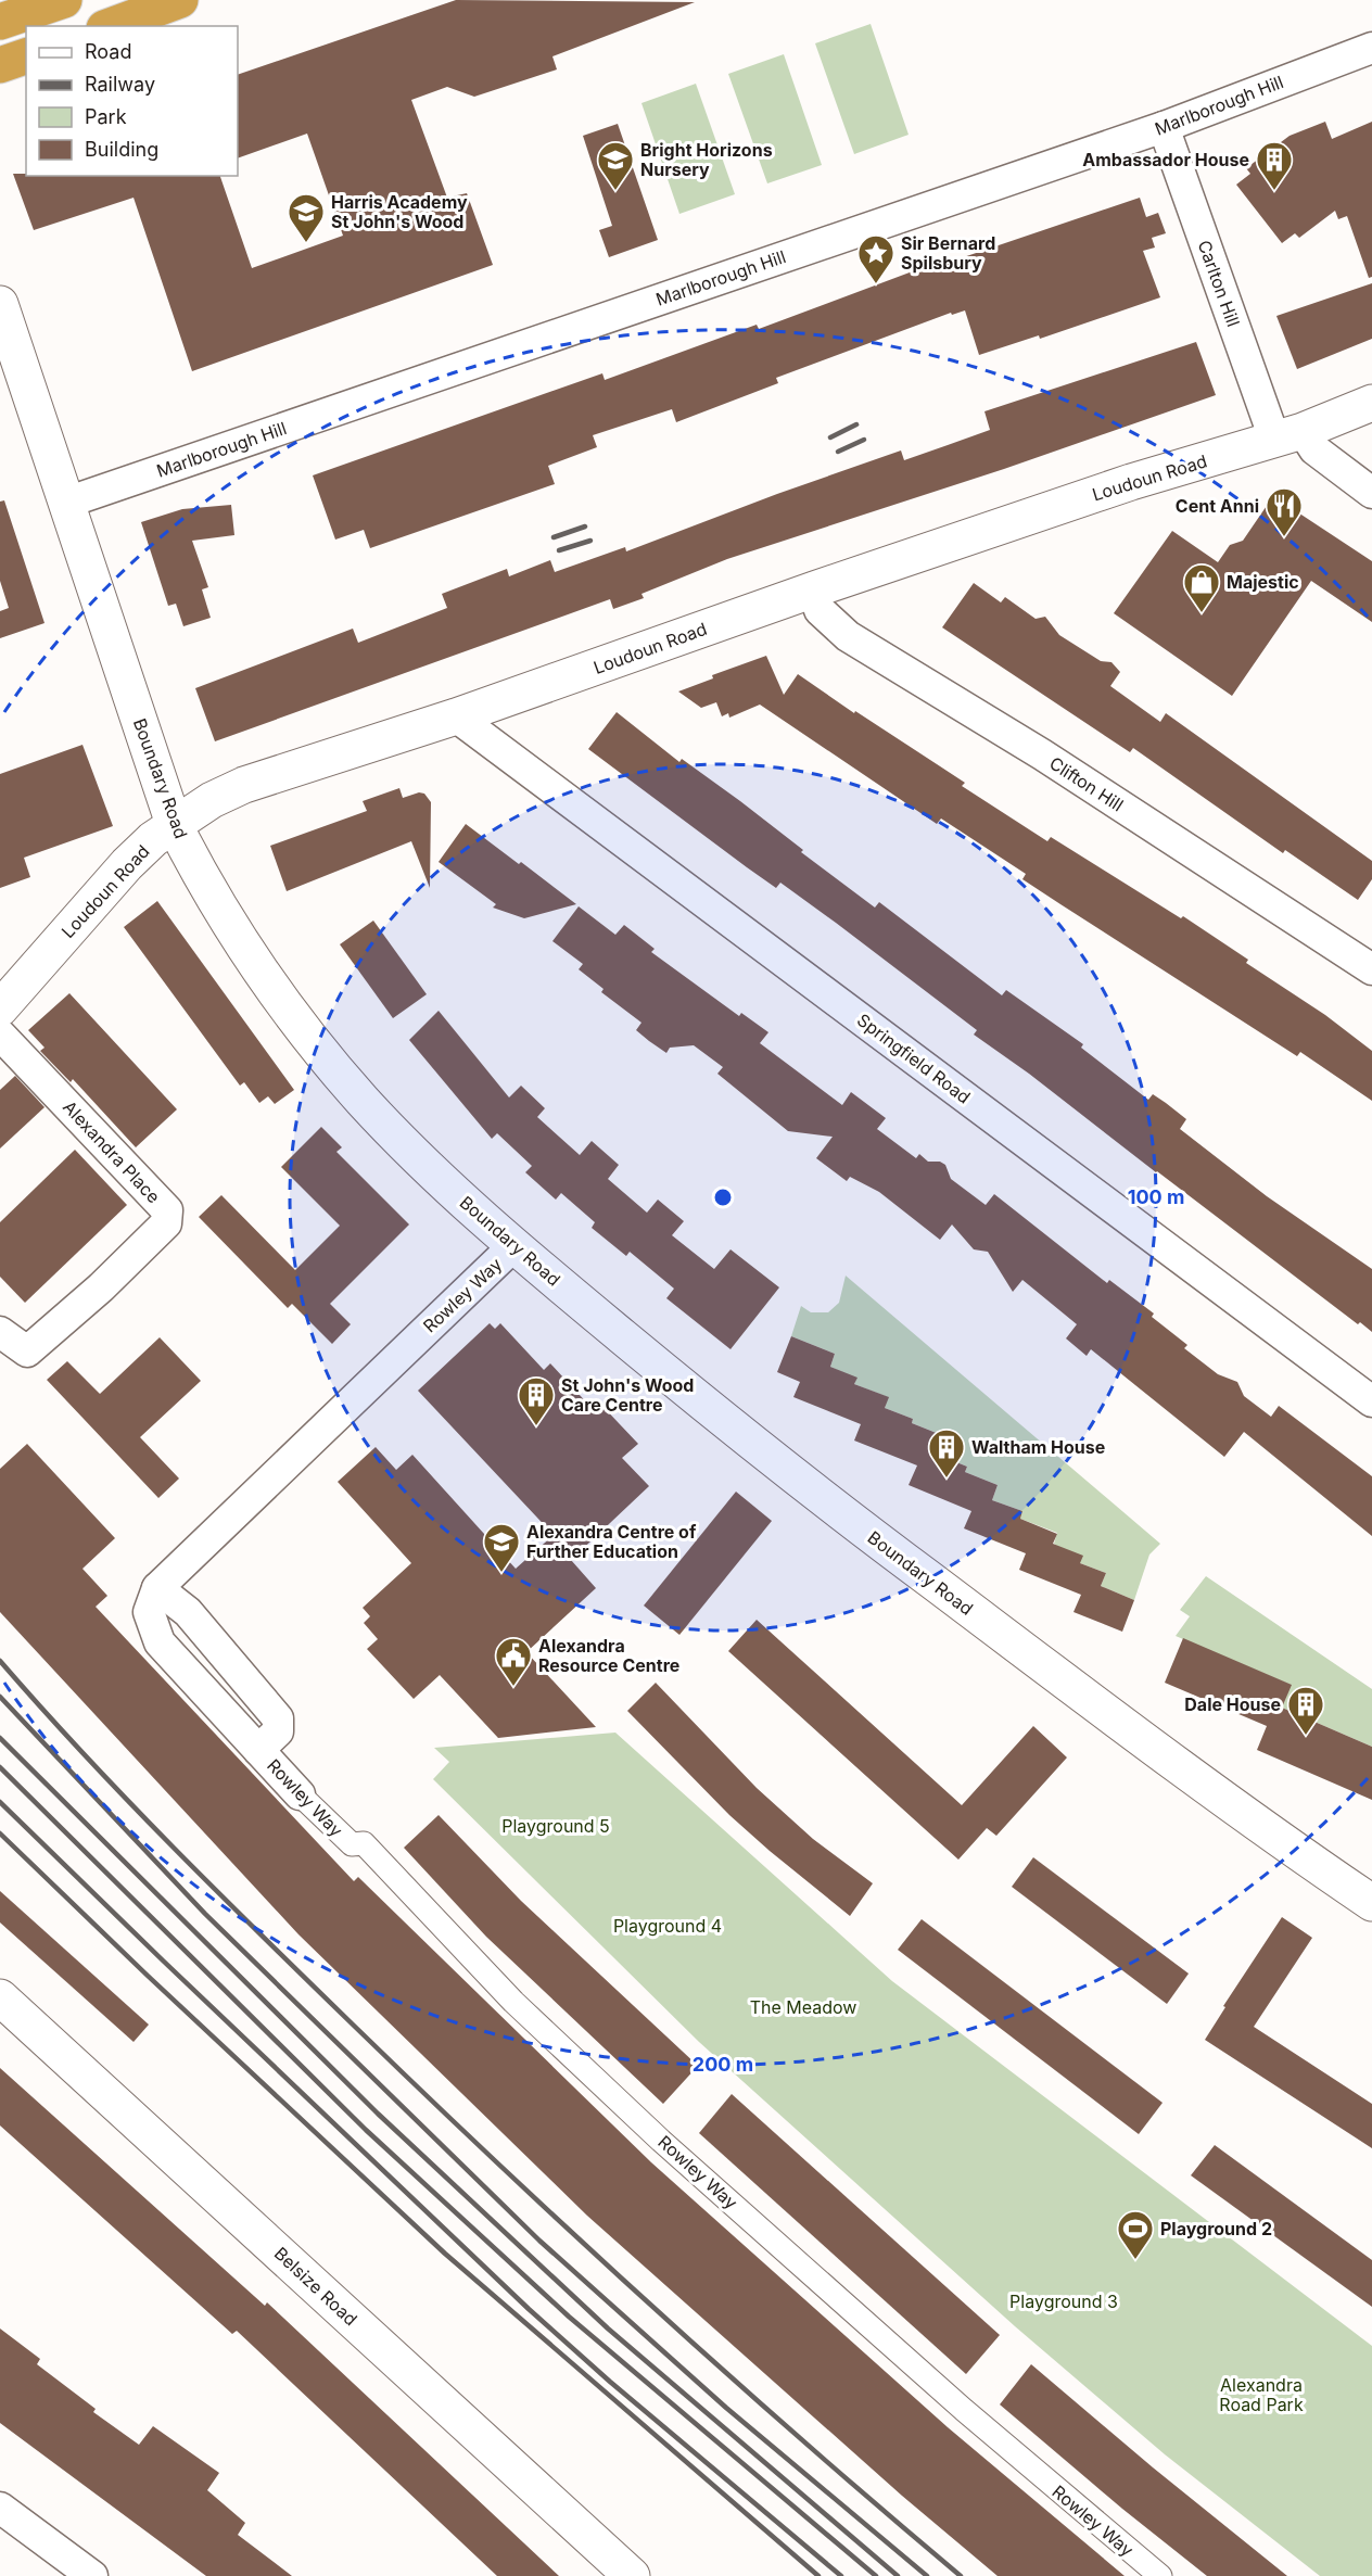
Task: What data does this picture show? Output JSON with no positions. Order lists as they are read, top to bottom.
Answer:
{
  "streets": {
    "street": [
      "Marlborough Hill",
      "Carlton Hill",
      "Loudoun Road",
      "Boundary Road",
      "Clifton Hill",
      "Springfield Road",
      "Alexandra Place",
      "Rowley Way",
      "Belsize Road"
    ]
  },
  "crossings": [
    ["Marlborough Hill", "Carlton Hill"],
    ["Marlborough Hill", "Boundary Road"],
    ["Carlton Hill", "Loudoun Road"],
    ["Loudoun Road", "Boundary Road"],
    ["Loudoun Road", "Clifton Hill"],
    ["Loudoun Road", "Springfield Road"],
    ["Boundary Road", "Rowley Way"]
  ],
  "parks": [
    "Playground 5",
    "Playground 4",
    "The Meadow",
    "Playground 3",
    "Alexandra Road Park"
  ],
  "places": {
    "school or university": ["Bright Horizons Nursery", "Harris Academy St John's Wood", "Alexandra Centre of Further Education"],
    "building": [
      "Ambassador House",
      "St John's Wood Care Centre",
      "Waltham House",
      "Dale House"
    ],
    "place": ["Sir Bernard Spilsbury"],
    "restaurant": ["Cent Anni"],
    "shop": ["Majestic"],
    "public building": ["Alexandra Resource Centre"],
    "sports": ["Playground 2"]
  },
  "legend": [
    "Road",
    "Railway",
    "Park",
    "Building"
  ],
  "rings": ["100 m", "200 m"]
}
